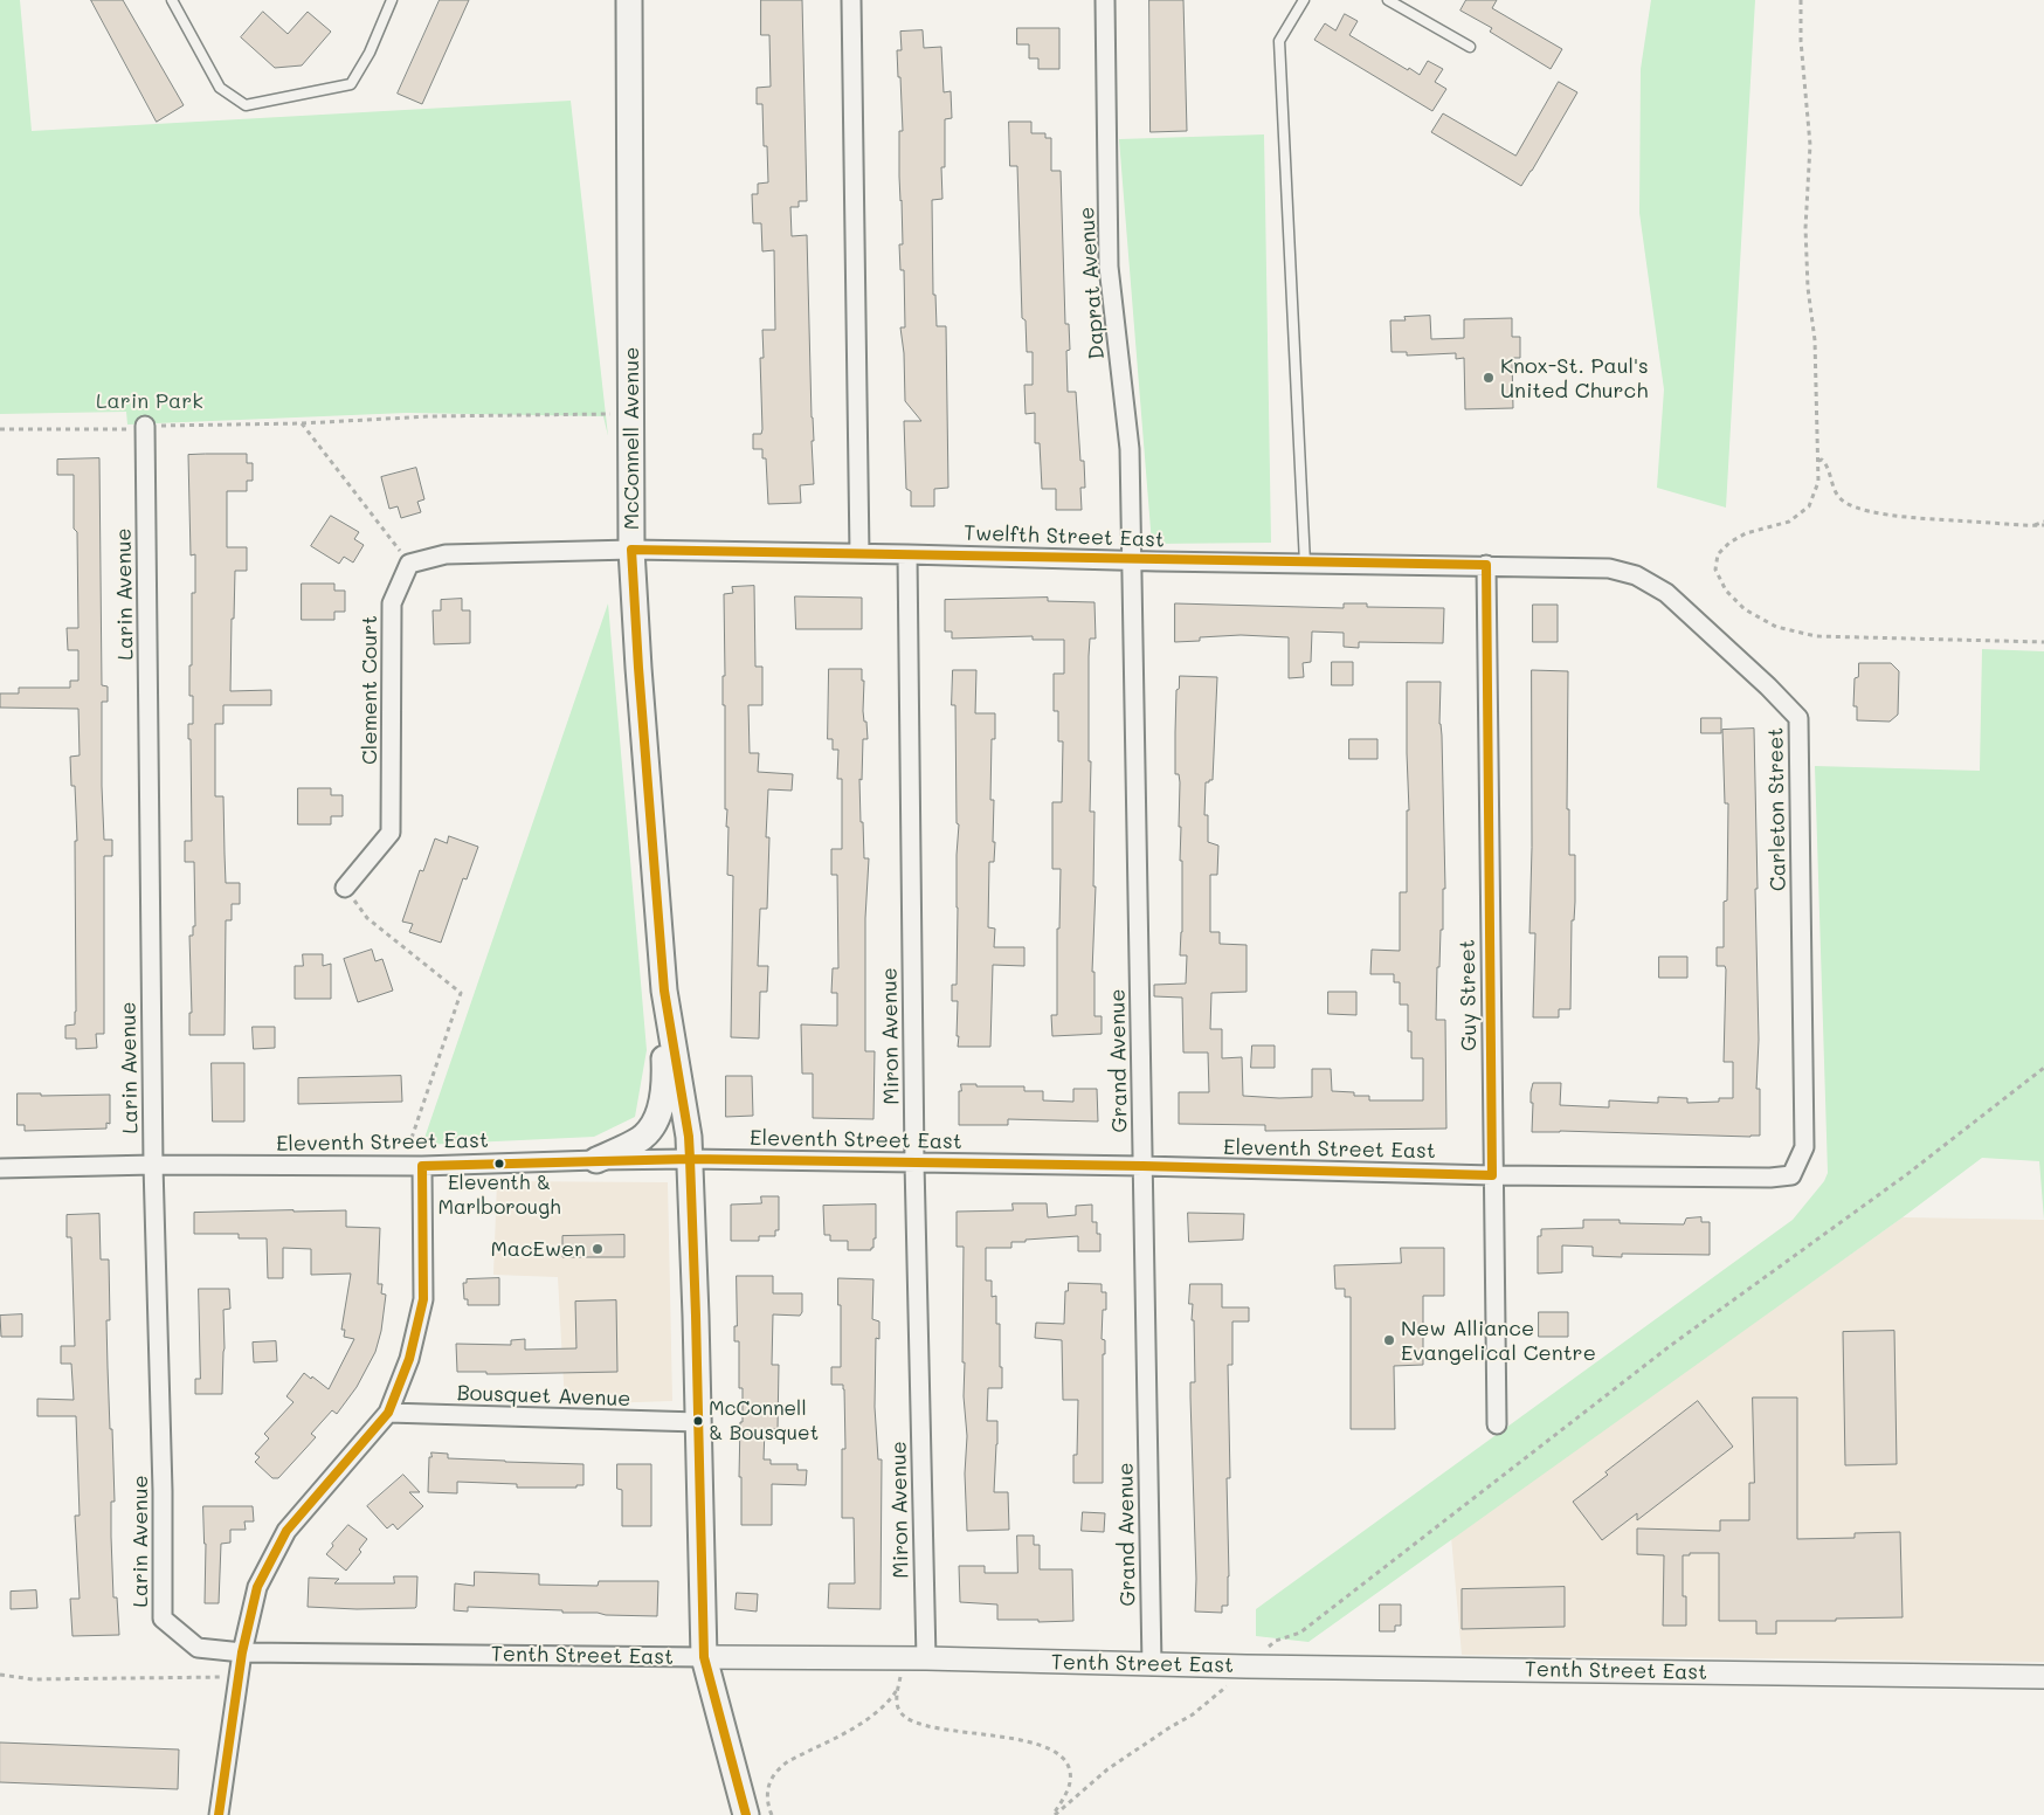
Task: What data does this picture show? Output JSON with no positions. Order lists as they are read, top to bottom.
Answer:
{
  "streets": {
    "main road": ["McConnell Avenue"],
    "street": [
      "Daprat Avenue",
      "Twelfth Street East",
      "Larin Avenue",
      "Clement Court",
      "Carleton Street",
      "Guy Street",
      "Miron Avenue",
      "Grand Avenue",
      "Eleventh Street East",
      "Bousquet Avenue",
      "Tenth Street East"
    ]
  },
  "crossings": [
    ["Daprat Avenue", "Twelfth Street East"],
    ["Daprat Avenue", "Grand Avenue"],
    ["McConnell Avenue", "Twelfth Street East"],
    ["McConnell Avenue", "Eleventh Street East"],
    ["McConnell Avenue", "Bousquet Avenue"],
    ["McConnell Avenue", "Tenth Street East"],
    ["Twelfth Street East", "Carleton Street"],
    ["Twelfth Street East", "Guy Street"],
    ["Twelfth Street East", "Miron Avenue"],
    ["Twelfth Street East", "Grand Avenue"],
    ["Larin Avenue", "Eleventh Street East"],
    ["Larin Avenue", "Tenth Street East"],
    ["Carleton Street", "Guy Street"],
    ["Carleton Street", "Eleventh Street East"],
    ["Guy Street", "Eleventh Street East"],
    ["Miron Avenue", "Eleventh Street East"],
    ["Miron Avenue", "Tenth Street East"],
    ["Grand Avenue", "Eleventh Street East"],
    ["Grand Avenue", "Tenth Street East"]
  ],
  "parks": ["Larin Park"],
  "places": [
    "Knox-St. Paul's United Church",
    "Eleventh & Marlborough",
    "MacEwen",
    "New Alliance Evangelical Centre",
    "McConnell & Bousquet"
  ]
}
